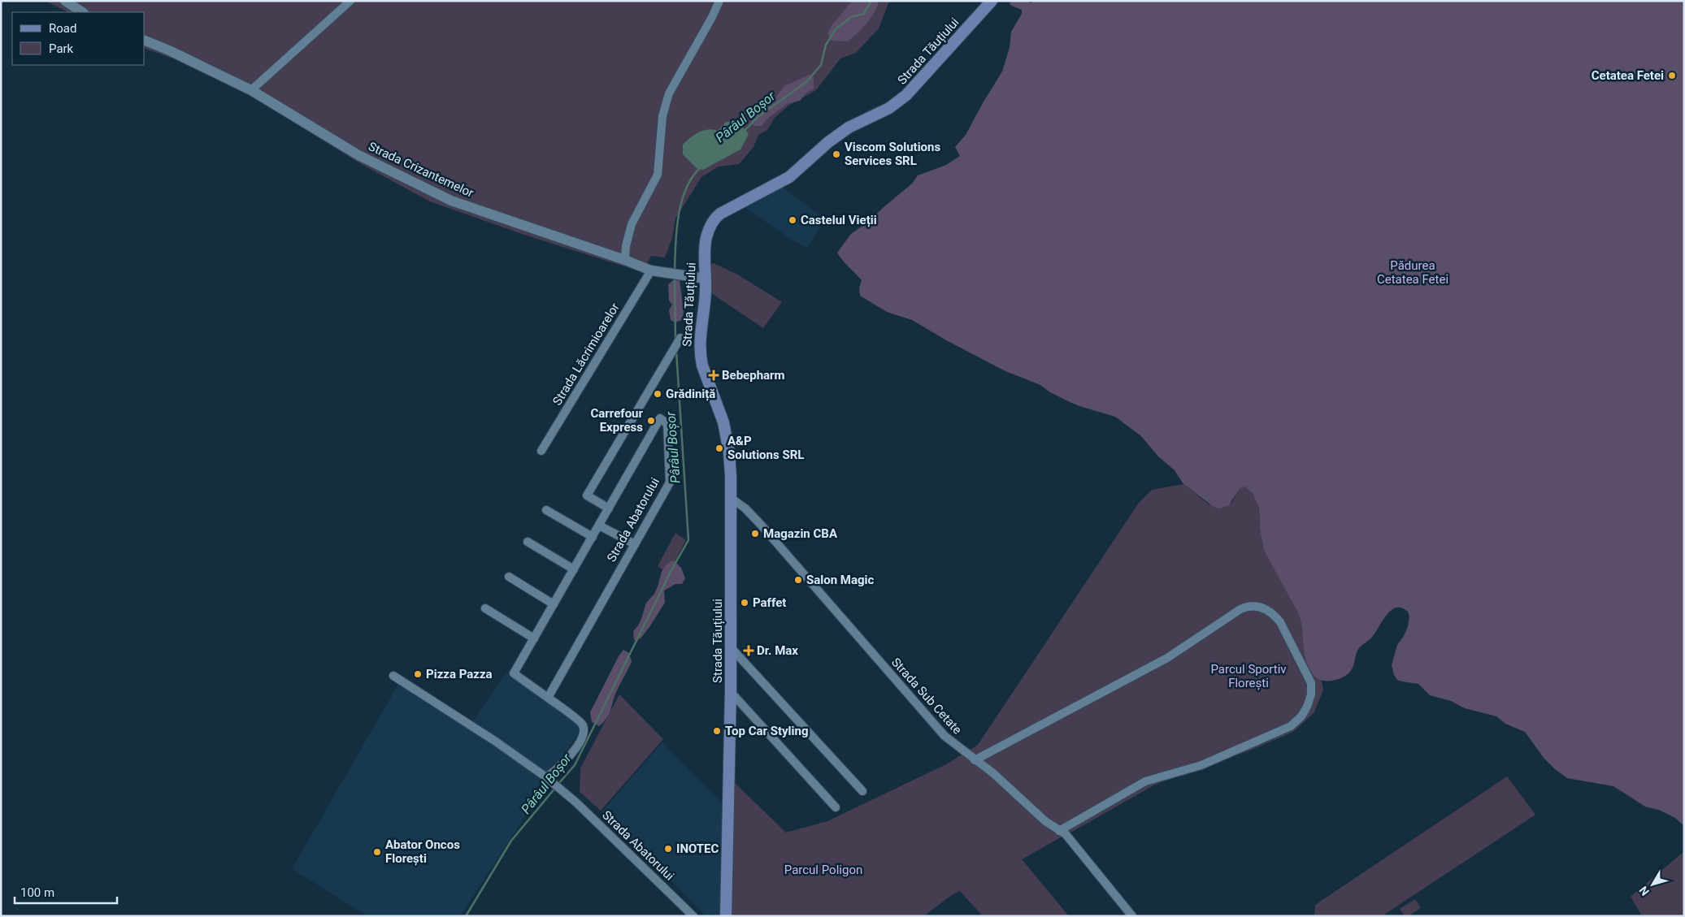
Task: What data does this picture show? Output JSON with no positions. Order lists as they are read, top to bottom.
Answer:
{
  "streets": {
    "main road": ["Strada Tăuțiului"],
    "street": [
      "Strada Crizantemelor",
      "Strada Lăcrimioarelor",
      "Strada Abatorului",
      "Strada Sub Cetate"
    ]
  },
  "crossings": [
    ["Strada Tăuțiului", "Strada Crizantemelor"],
    ["Strada Tăuțiului", "Strada Sub Cetate"],
    ["Strada Crizantemelor", "Strada Lăcrimioarelor"]
  ],
  "water": ["Pârâul Boșor"],
  "parks": ["Pădurea Cetatea Fetei", "Parcul Sportiv Florești", "Parcul Poligon"],
  "places": {
    "other": [
      "Cetatea Fetei",
      "Viscom Solutions Services SRL",
      "Castelul Vieții",
      "Grădiniță",
      "Carrefour Express",
      "A&P Solutions SRL",
      "Magazin CBA",
      "Salon Magic",
      "Paffet",
      "Pizza Pazza",
      "Top Car Styling",
      "INOTEC",
      "Abator Oncos Florești"
    ],
    "health": ["Bebepharm", "Dr. Max"]
  },
  "legend": ["Road", "Park"],
  "scale_bar": "100 m",
  "north": "bottom left"
}
